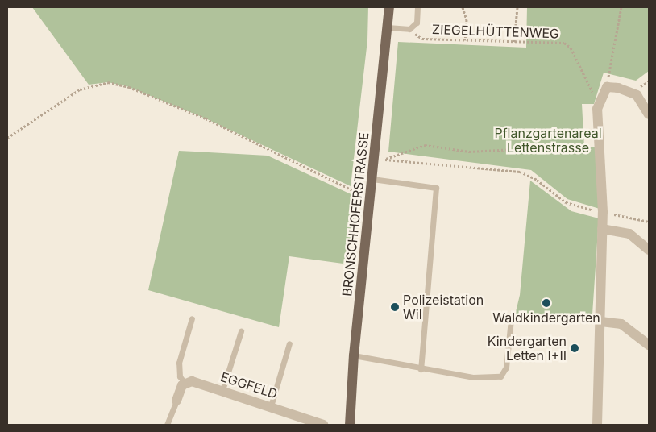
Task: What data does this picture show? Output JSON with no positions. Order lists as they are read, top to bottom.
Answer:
{
  "streets": {
    "main road": ["BRONSCHHOFERSTRASSE"],
    "street": ["EGGFELD"],
    "path": ["ZIEGELHÜTTENWEG"]
  },
  "parks": ["Pflanzgartenareal Lettenstrasse"],
  "places": ["Waldkindergarten", "Polizeistation Wil", "Kindergarten Letten I+II"]
}
